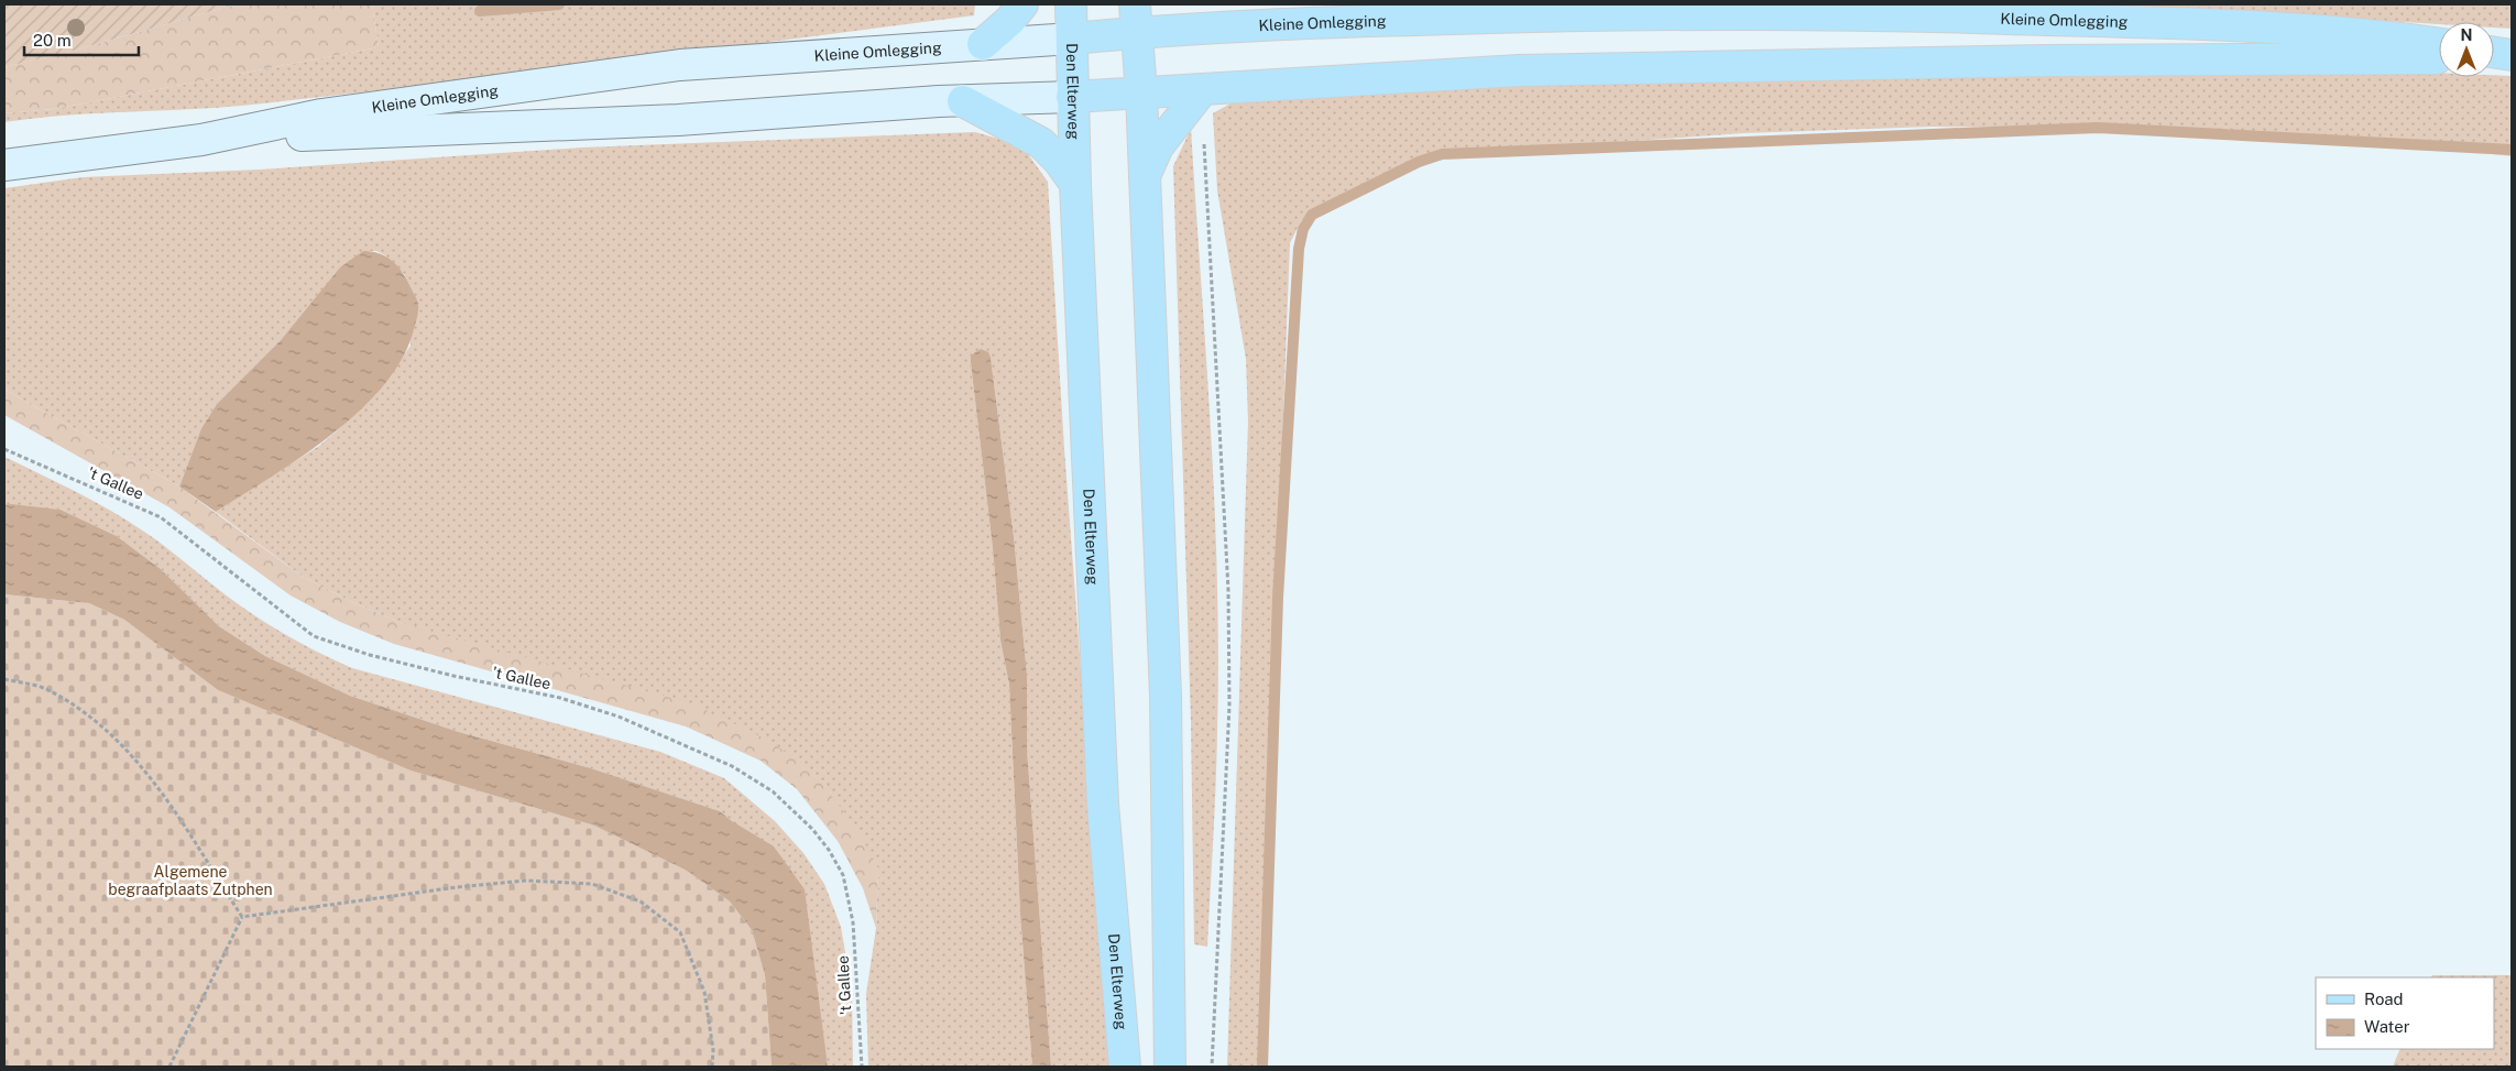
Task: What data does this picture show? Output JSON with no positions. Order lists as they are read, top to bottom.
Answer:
{
  "streets": {
    "main road": ["Kleine Omlegging", "Den Elterweg"],
    "path": ["'t Gallee"]
  },
  "crossings": [
    ["Kleine Omlegging", "Den Elterweg"]
  ],
  "parks": ["Algemene begraafplaats Zutphen"],
  "legend": ["Road", "Water"],
  "scale_bar": "20 m",
  "north": "top"
}
